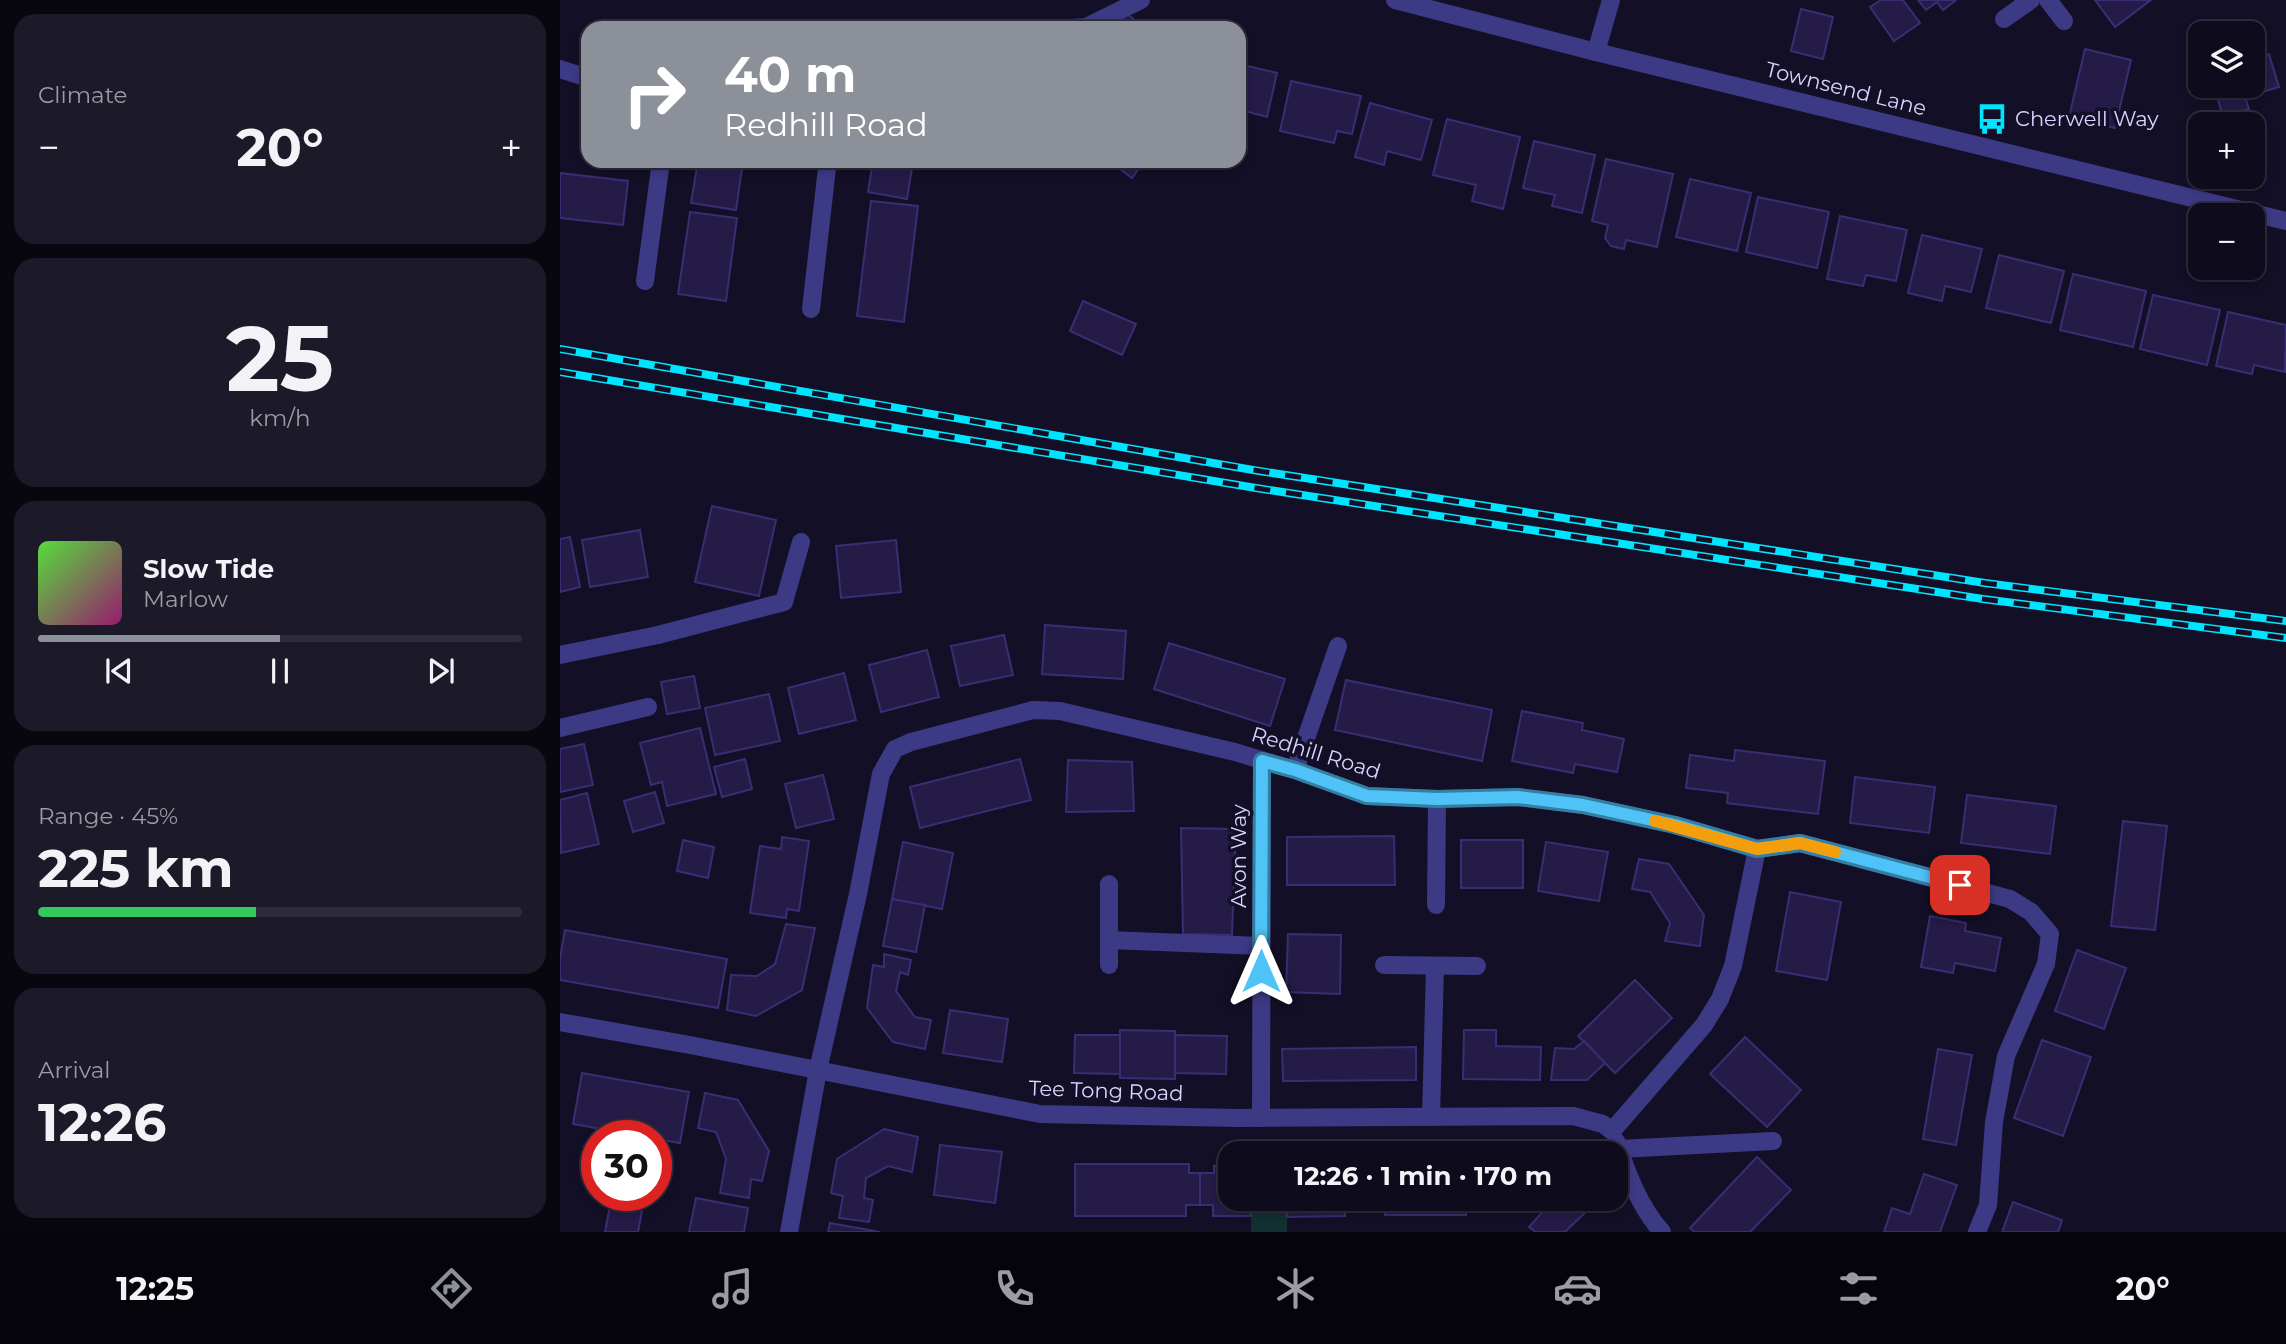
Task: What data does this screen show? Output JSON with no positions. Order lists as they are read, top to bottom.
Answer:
{
  "streets": {
    "street": [
      "Townsend Lane",
      "Redhill Road",
      "Avon Way",
      "Tee Tong Road"
    ]
  },
  "crossings": [
    ["Redhill Road", "Avon Way"],
    ["Redhill Road", "Tee Tong Road"],
    ["Avon Way", "Tee Tong Road"]
  ],
  "places": {
    "bus stop": ["Cherwell Way"]
  },
  "page": {
    "tile": [
      "Climate",
      ["25", "km/h"],
      ["Range · 45%", "225 km"],
      ["Arrival", "12:26"]
    ],
    "map_buttons": ["+", "−"],
    "turn": ["40 m", "Redhill Road"],
    "heat": ["−", "20°", "+"],
    "song": ["Slow Tide", "Marlow"],
    "limit": "30",
    "trip": "12:26 · 1 min · 170 m",
    "tabs": ["12:25", "20°"]
  }
}
